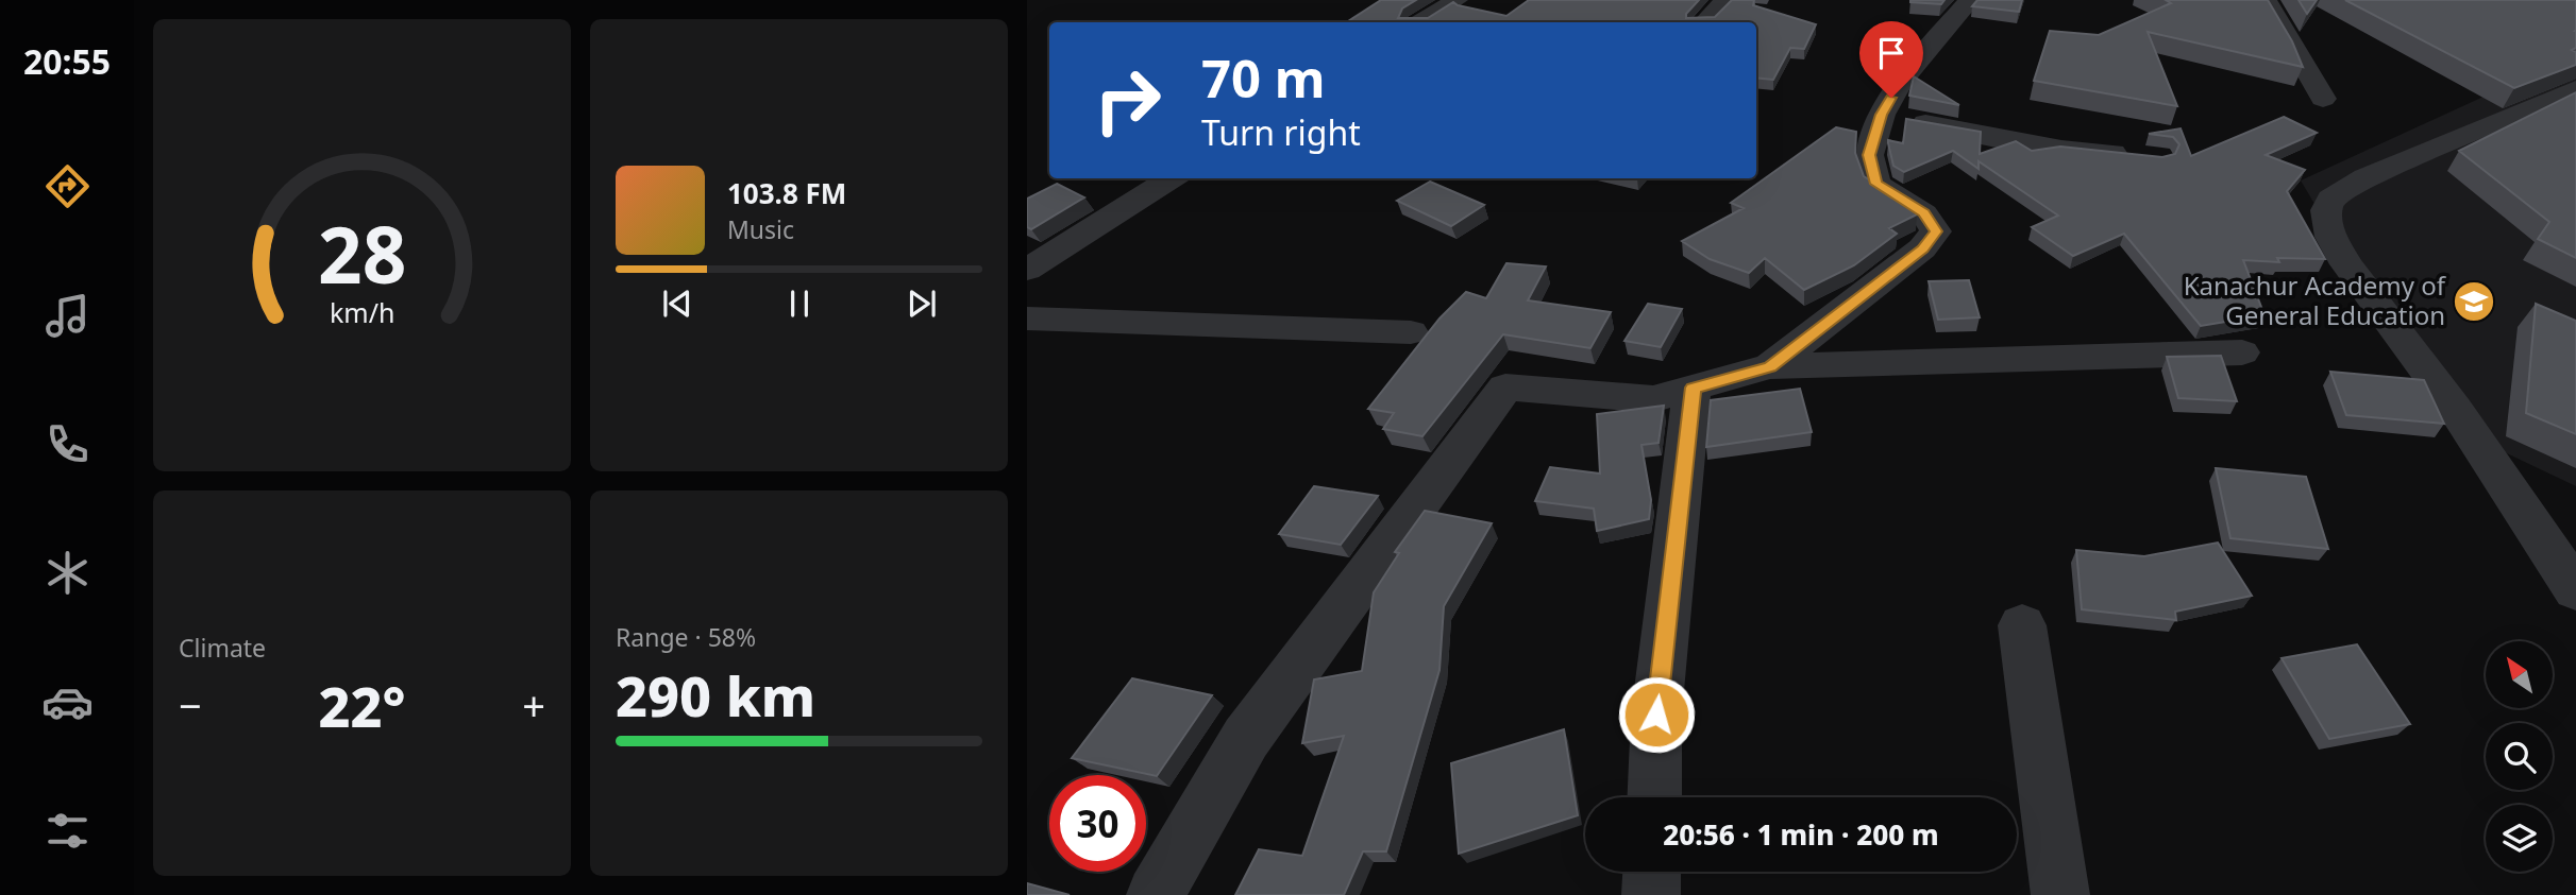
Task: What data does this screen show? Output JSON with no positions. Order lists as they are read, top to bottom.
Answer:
{
  "places": {
    "school or university": ["Kanachur Academy of General Education"]
  },
  "north": "top left",
  "page": {
    "tabs": "20:55",
    "turn": ["70 m", "Turn right"],
    "song": ["103.8 FM", "Music"],
    "tile": [
      "Climate",
      ["Range · 58%", "290 km"]
    ],
    "heat": ["−", "22°", "+"],
    "limit": "30",
    "trip": "20:56 · 1 min · 200 m",
    "gauge": ["28", "km/h"]
  }
}
